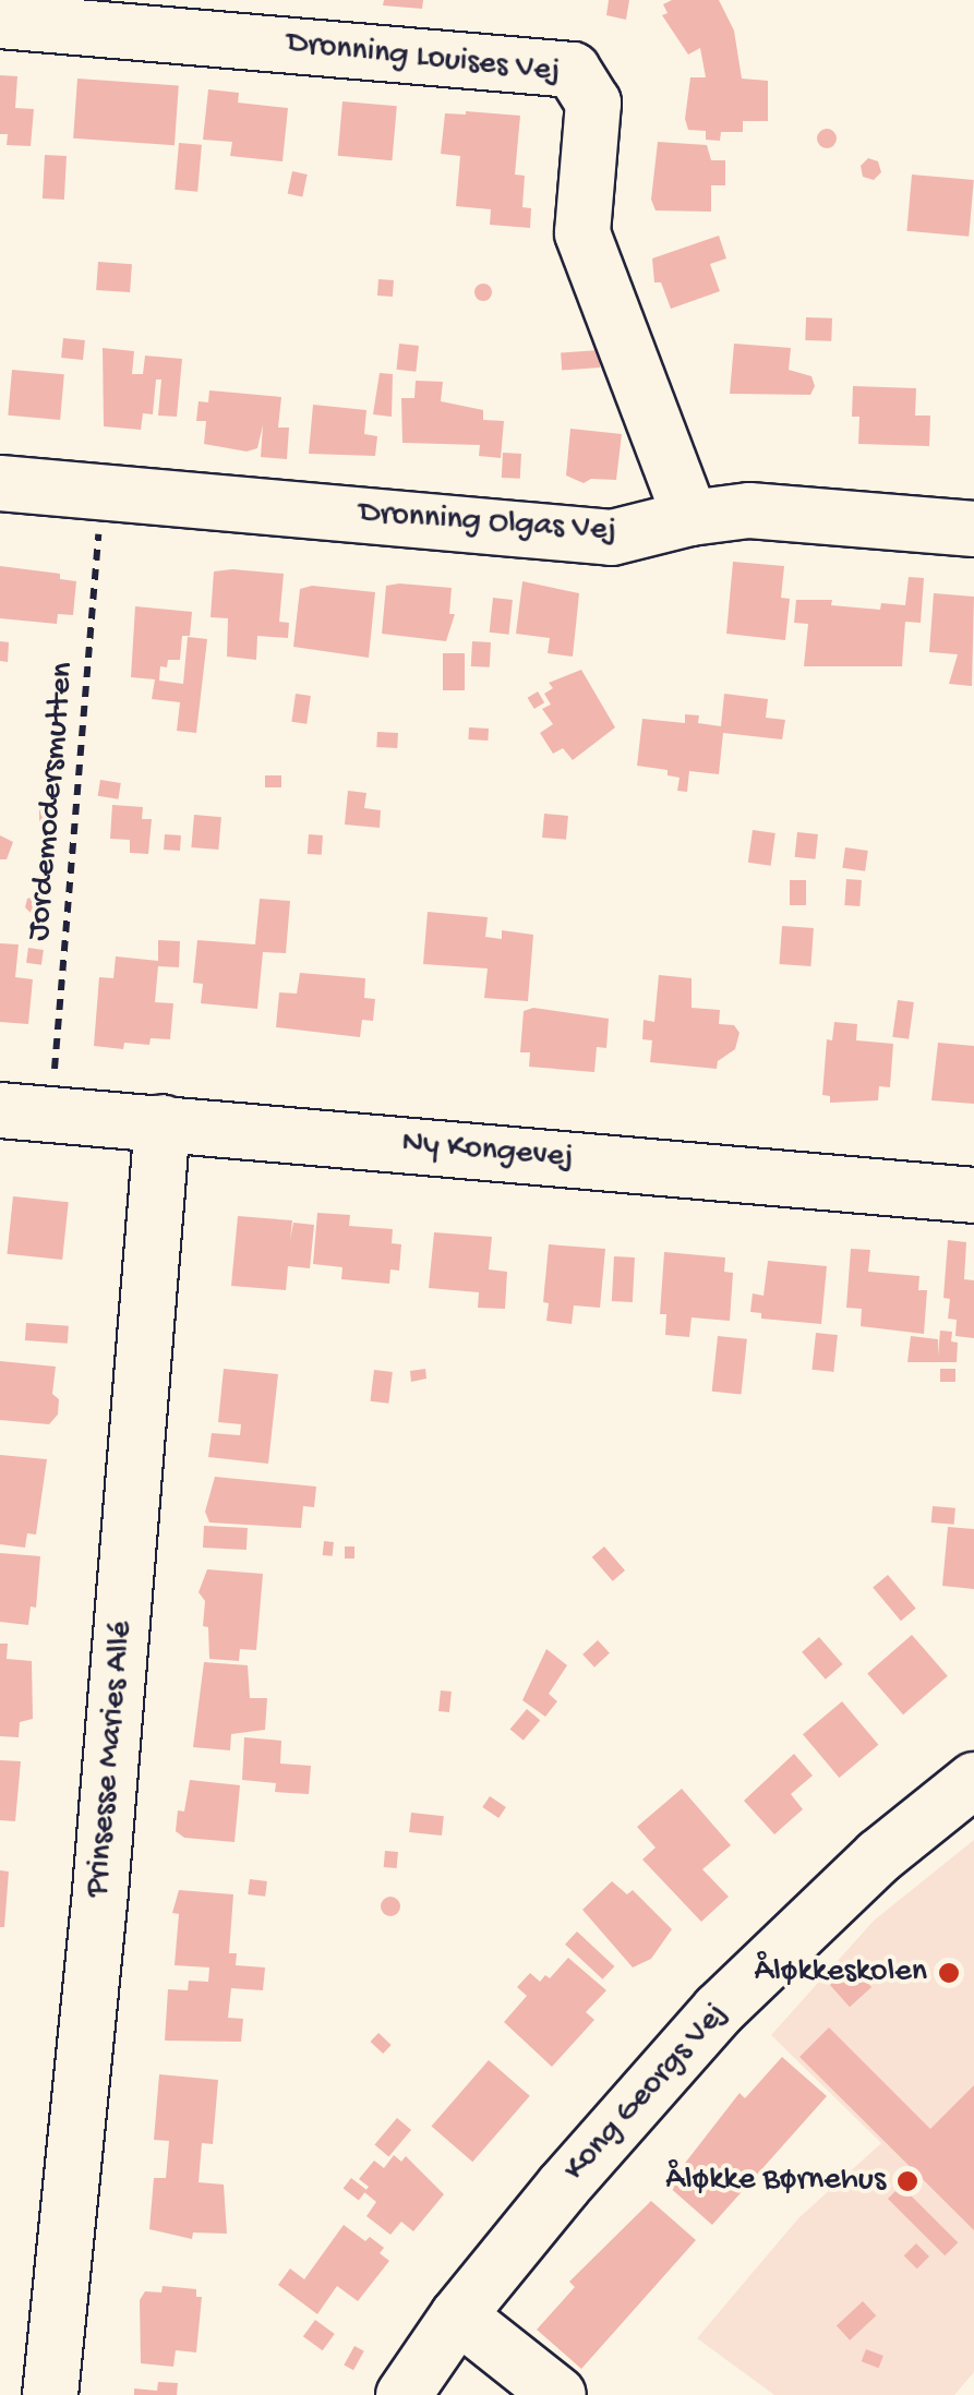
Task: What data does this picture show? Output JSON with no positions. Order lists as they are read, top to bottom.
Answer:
{
  "streets": {
    "street": [
      "Dronning Louises Vej",
      "Dronning Olgas Vej",
      "Ny Kongevej",
      "Prinsesse Maries Allé",
      "Kong Georgs Vej"
    ],
    "path": ["Jordemodersmutten"]
  },
  "crossings": [
    ["Dronning Louises Vej", "Dronning Olgas Vej"],
    ["Dronning Olgas Vej", "Jordemodersmutten"],
    ["Jordemodersmutten", "Ny Kongevej"],
    ["Ny Kongevej", "Prinsesse Maries Allé"]
  ],
  "places": ["Åløkkeskolen", "Åløkke Børnehus"]
}
